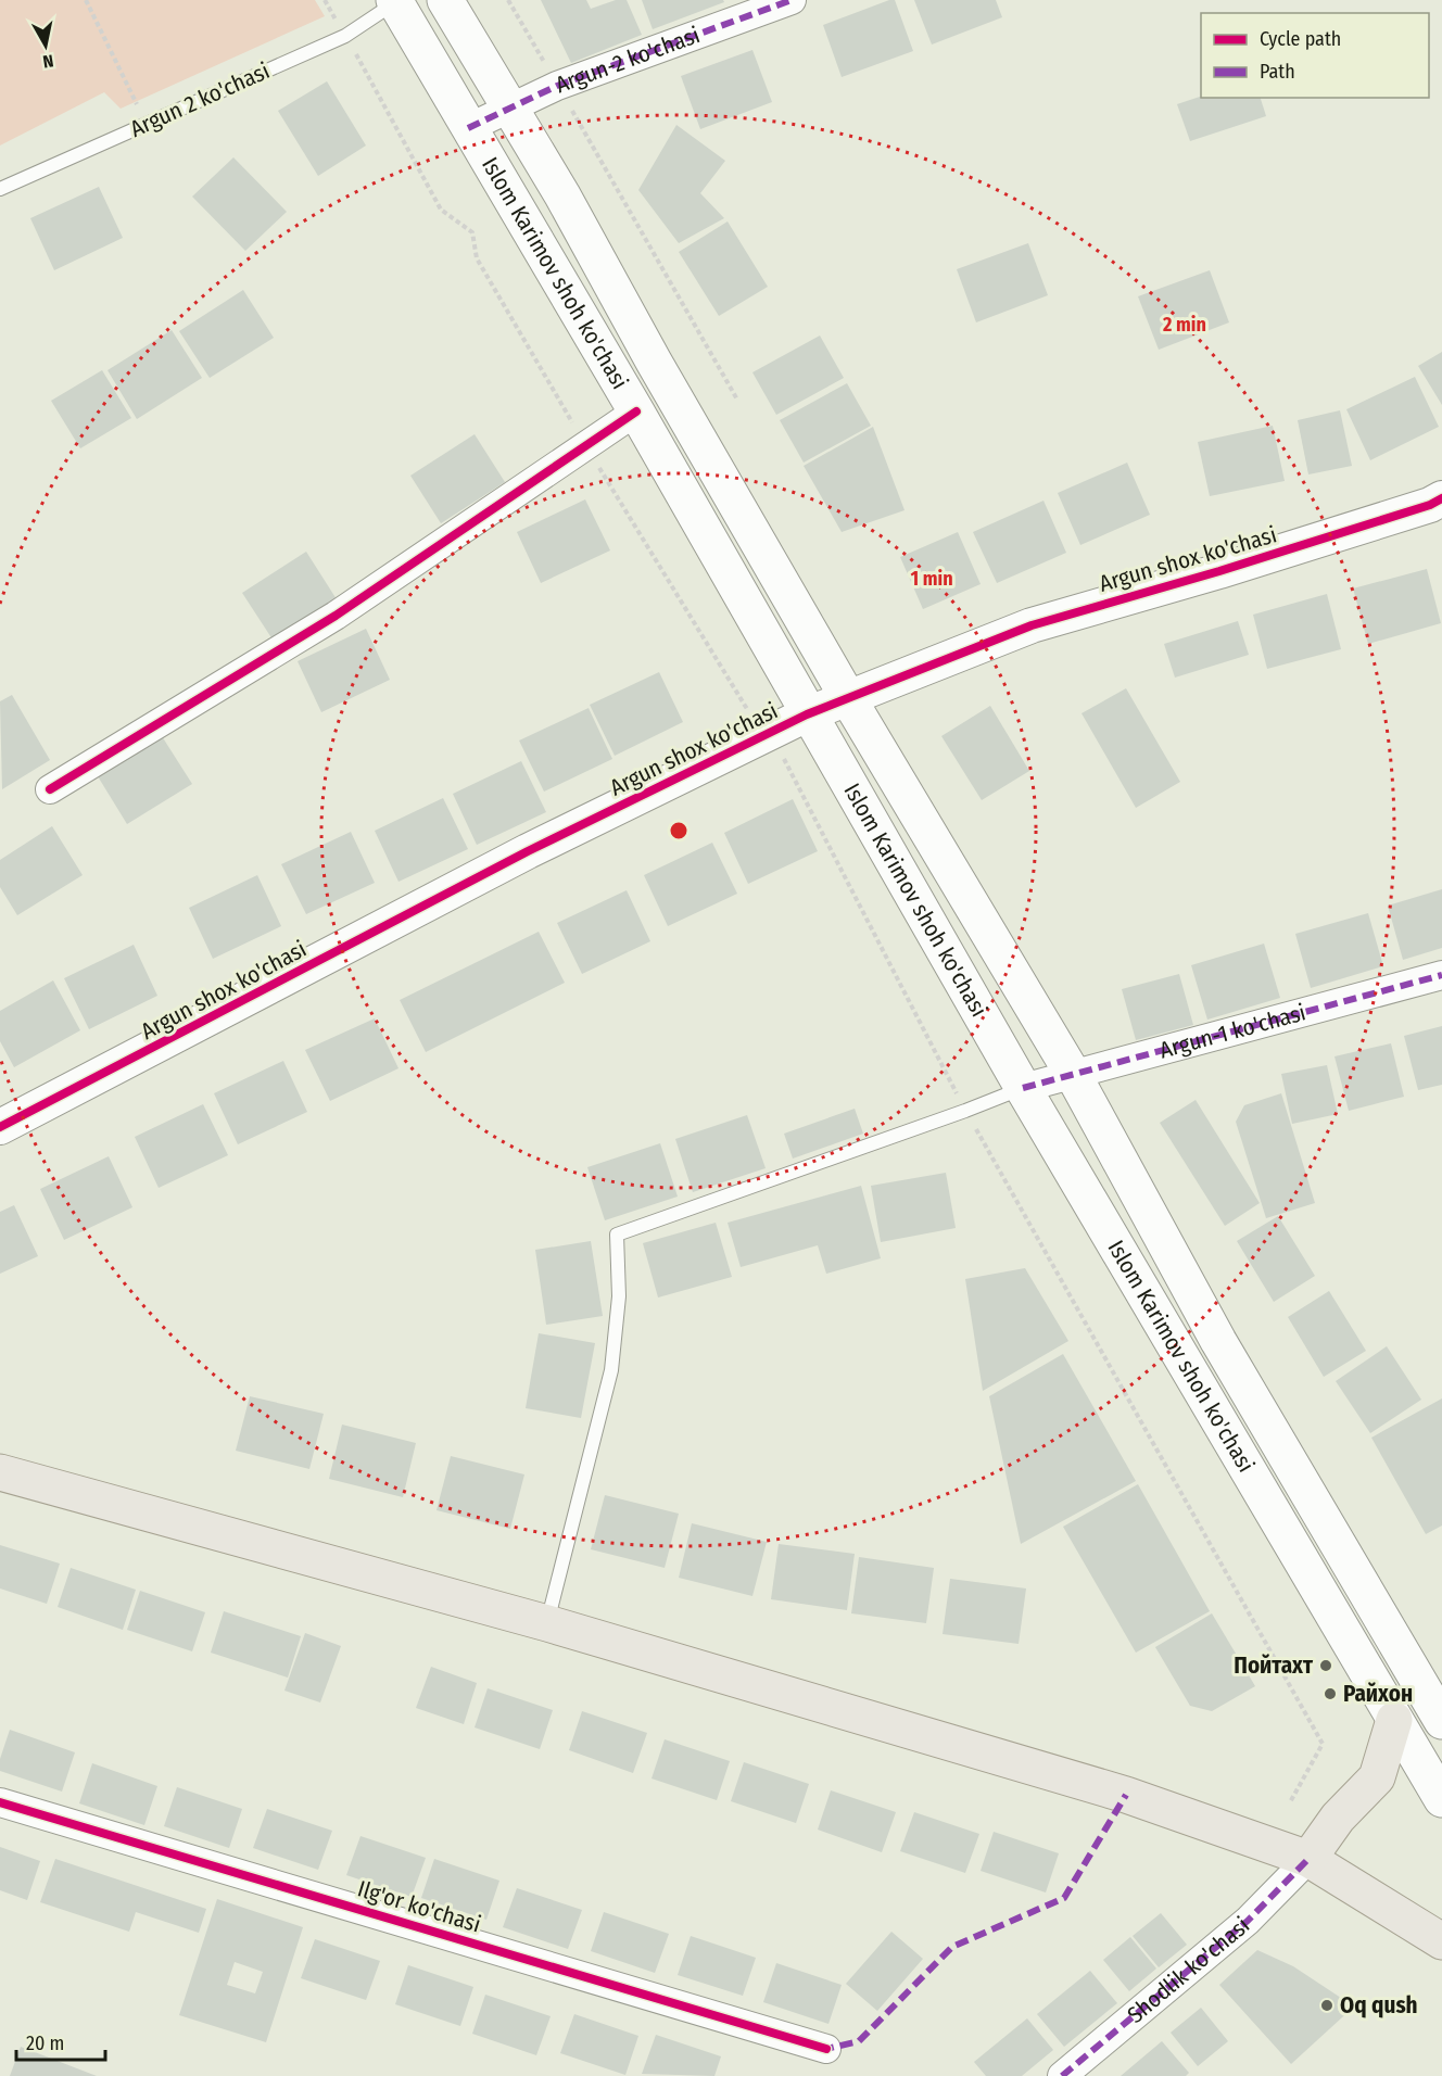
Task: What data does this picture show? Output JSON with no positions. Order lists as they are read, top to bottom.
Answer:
{
  "streets": {
    "main road": ["Islom Karimov shoh ko'chasi"],
    "street": [
      "Argun-2 ko'chasi",
      "Argun shox ko'chasi",
      "Argun-1 ko'chasi",
      "Ilg'or ko'chasi",
      "Shodlik ko'chasi"
    ],
    "lane": ["Argun 2 ko'chasi"]
  },
  "crossings": [
    ["Argun-2 ko'chasi", "Islom Karimov shoh ko'chasi"],
    ["Argun 2 ko'chasi", "Islom Karimov shoh ko'chasi"],
    ["Islom Karimov shoh ko'chasi", "Argun shox ko'chasi"],
    ["Islom Karimov shoh ko'chasi", "Argun-1 ko'chasi"]
  ],
  "places": ["Пойтахт", "Райхон", "Oq qush"],
  "legend": ["Cycle path", "Path"],
  "scale_bar": "20 m",
  "north": "bottom",
  "rings": ["2 min", "1 min"]
}
